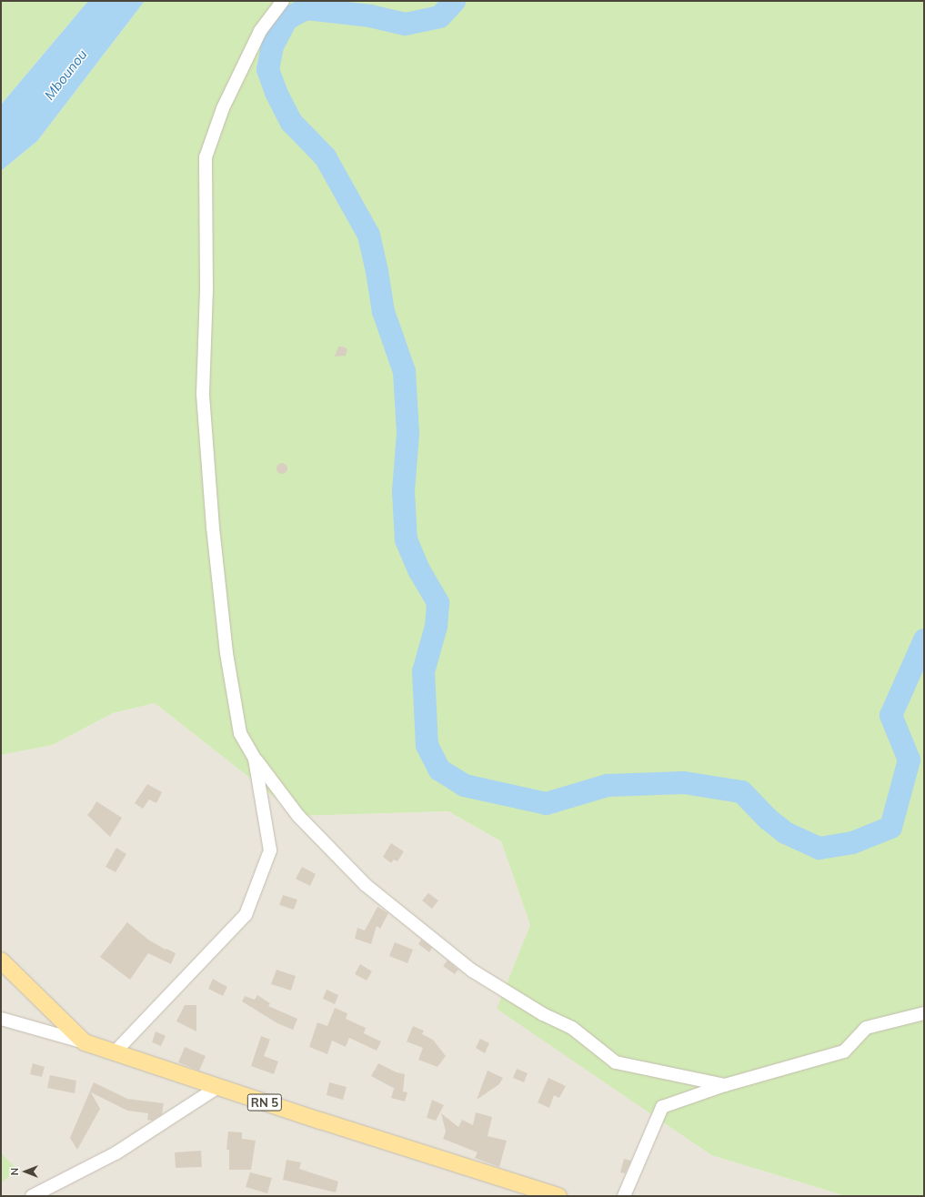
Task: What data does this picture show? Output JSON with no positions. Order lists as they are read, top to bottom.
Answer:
{
  "streets": {
    "main road": ["RN 5"]
  },
  "water": ["Mbounou"],
  "north": "left"
}
